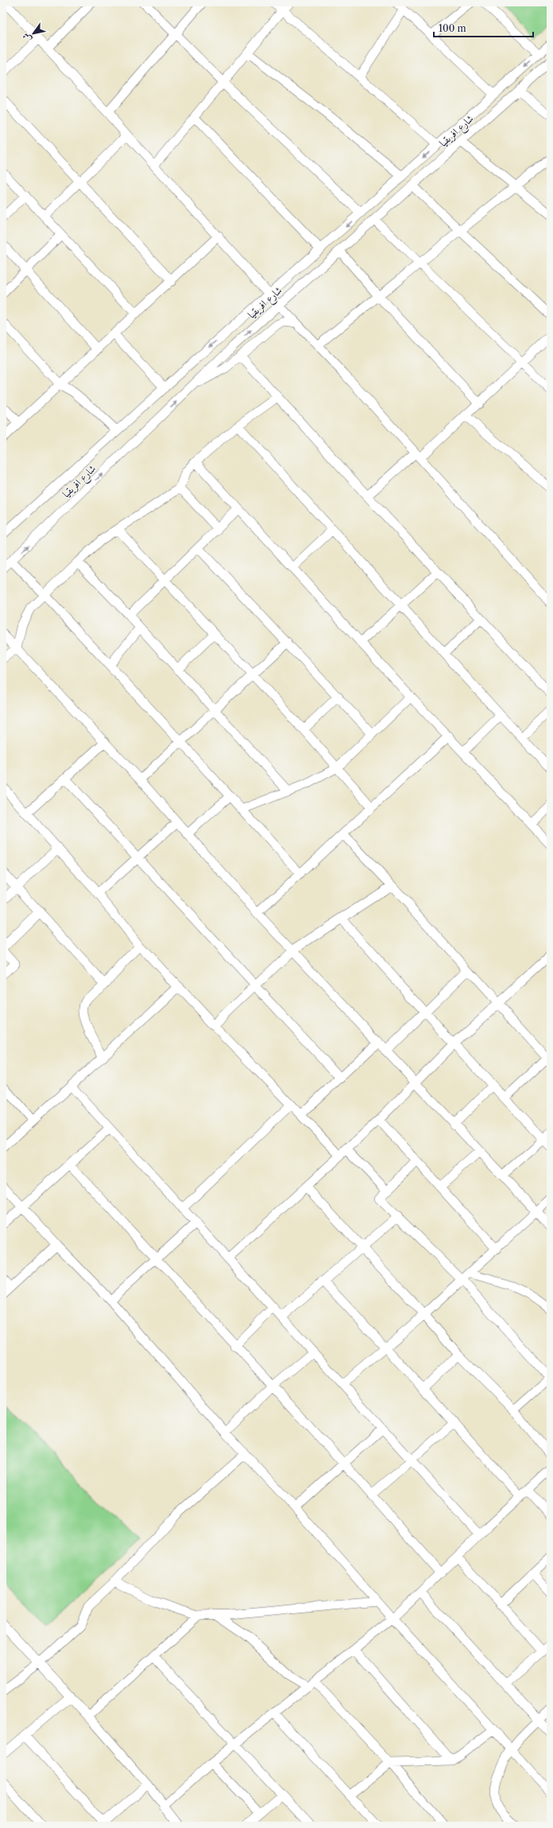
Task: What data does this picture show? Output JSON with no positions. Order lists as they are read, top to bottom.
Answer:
{
  "streets": {
    "street": ["شارع افريقيا"]
  },
  "scale_bar": "100 m",
  "north": "bottom left"
}
